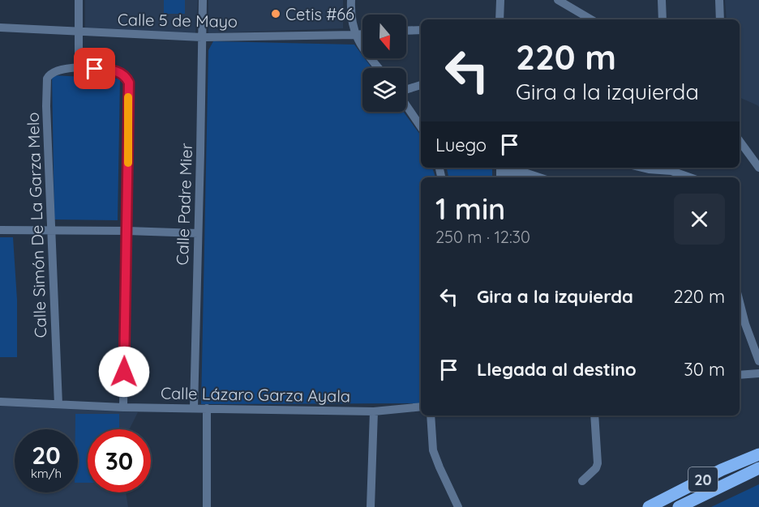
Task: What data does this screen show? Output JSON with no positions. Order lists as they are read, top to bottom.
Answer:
{
  "streets": {
    "main road": ["20"],
    "street": [
      "Calle 5 de Mayo",
      "Calle Padre Mier",
      "Calle Simón De La Garza Melo",
      "Calle Lázaro Garza Ayala"
    ]
  },
  "crossings": [
    ["Calle 5 de Mayo", "Calle Padre Mier"],
    ["Calle Padre Mier", "Calle Lázaro Garza Ayala"],
    ["Calle Simón De La Garza Melo", "Calle Lázaro Garza Ayala"]
  ],
  "places": ["Cetis #66"],
  "north": "bottom",
  "page": {
    "turn": ["220 m", "Gira a la izquierda"],
    "then": "Luego",
    "heading": ["1 min", "250 m · 12:30"],
    "list": [
      {
        "name": "Gira a la izquierda",
        "value": "220 m"
      },
      {
        "name": "Llegada al destino",
        "value": "30 m"
      }
    ],
    "speed": "20 km/h",
    "limit": "30"
  }
}
